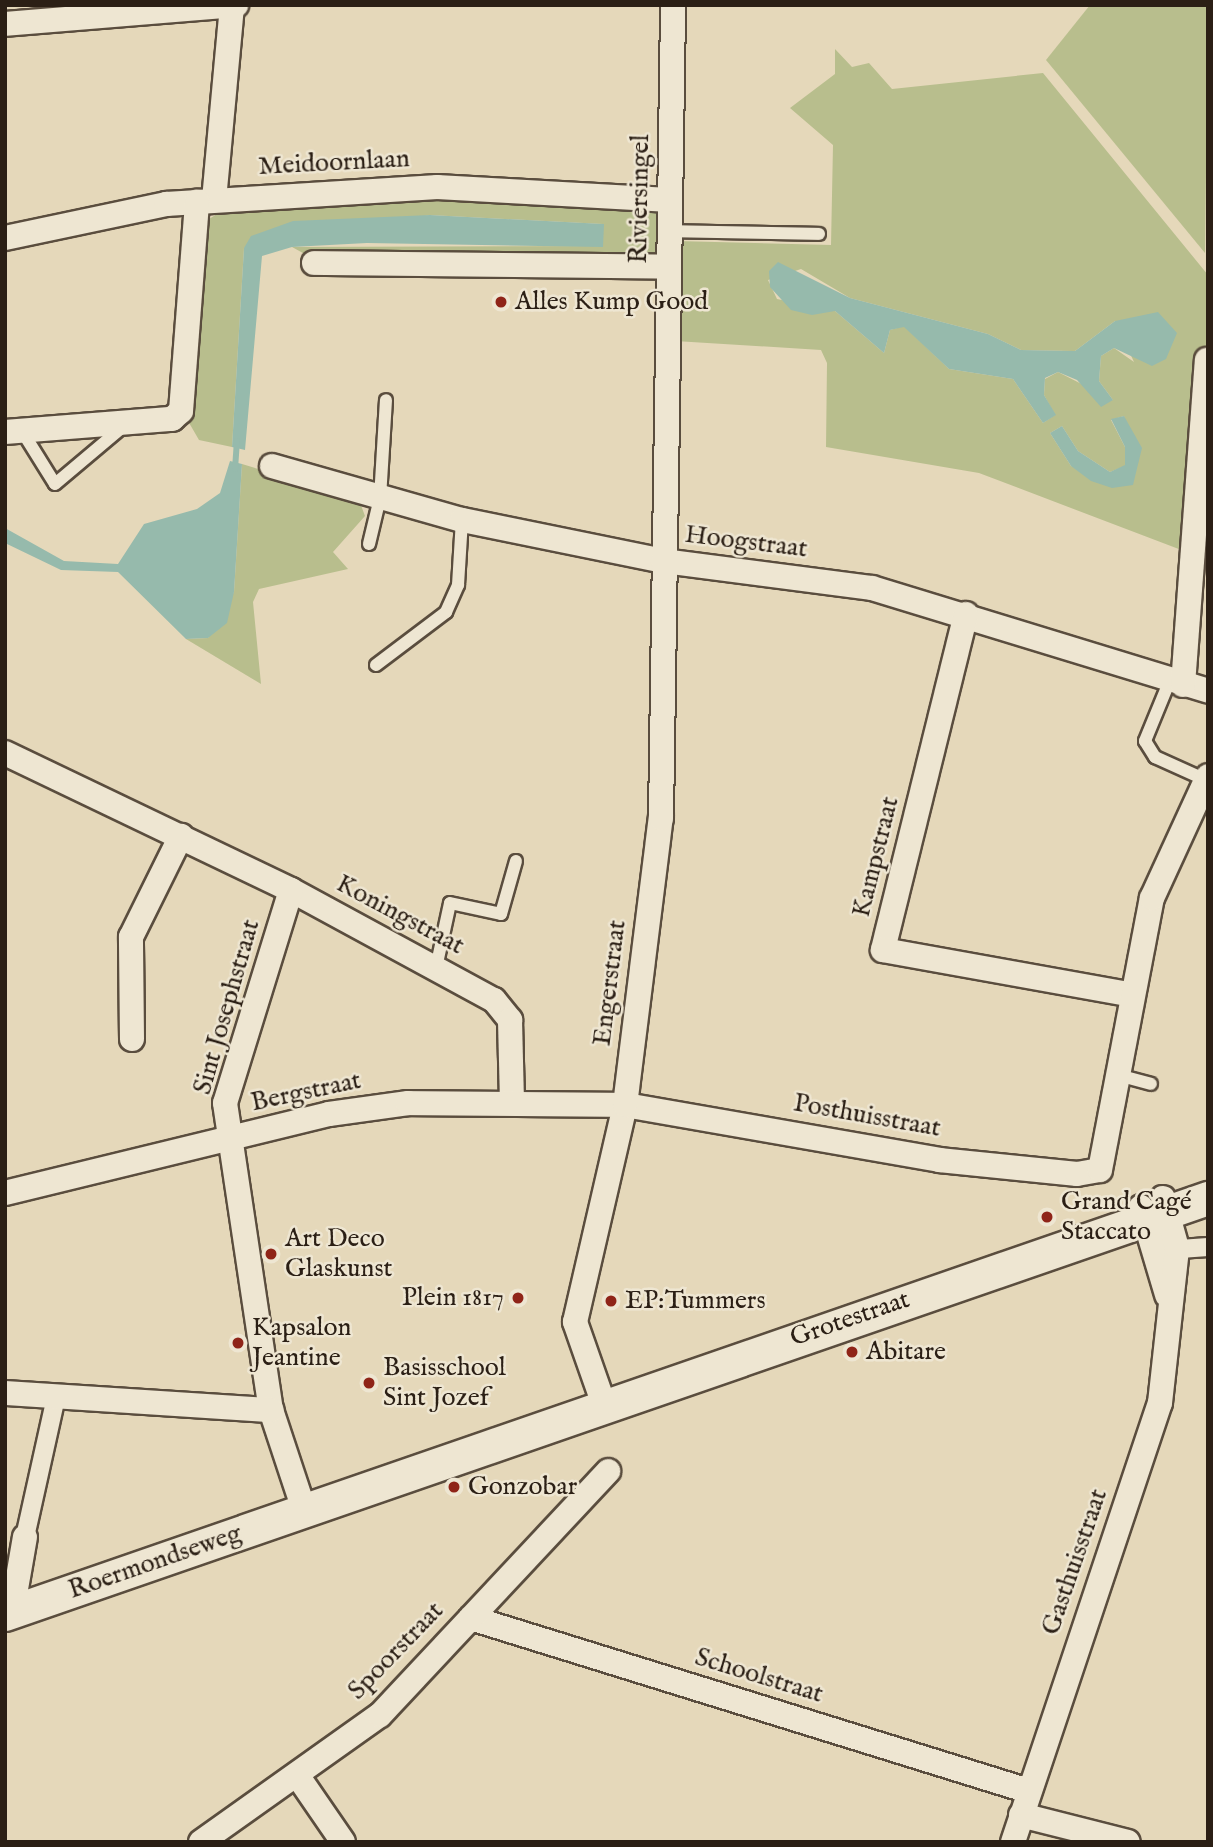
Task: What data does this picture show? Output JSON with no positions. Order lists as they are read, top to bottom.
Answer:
{
  "streets": {
    "main road": ["Grotestraat", "Roermondseweg"],
    "street": [
      "Meidoornlaan",
      "Riviersingel",
      "Hoogstraat",
      "Kampstraat",
      "Koningstraat",
      "Engerstraat",
      "Sint Josephstraat",
      "Bergstraat",
      "Posthuisstraat",
      "Gasthuisstraat",
      "Spoorstraat",
      "Schoolstraat"
    ]
  },
  "crossings": [
    ["Meidoornlaan", "Riviersingel"],
    ["Riviersingel", "Hoogstraat"],
    ["Riviersingel", "Engerstraat"],
    ["Hoogstraat", "Kampstraat"],
    ["Hoogstraat", "Engerstraat"],
    ["Koningstraat", "Sint Josephstraat"],
    ["Koningstraat", "Bergstraat"],
    ["Engerstraat", "Bergstraat"],
    ["Engerstraat", "Posthuisstraat"],
    ["Engerstraat", "Grotestraat"],
    ["Sint Josephstraat", "Bergstraat"],
    ["Sint Josephstraat", "Grotestraat"],
    ["Sint Josephstraat", "Roermondseweg"],
    ["Bergstraat", "Posthuisstraat"],
    ["Grotestraat", "Roermondseweg"],
    ["Grotestraat", "Gasthuisstraat"],
    ["Gasthuisstraat", "Schoolstraat"],
    ["Spoorstraat", "Schoolstraat"]
  ],
  "places": [
    "Alles Kump Good",
    "Grand Cagé Staccato",
    "Art Deco Glaskunst",
    "Plein 1817",
    "EP:Tummers",
    "Kapsalon Jeantine",
    "Abitare",
    "Basisschool Sint Jozef",
    "Gonzobar"
  ]
}
